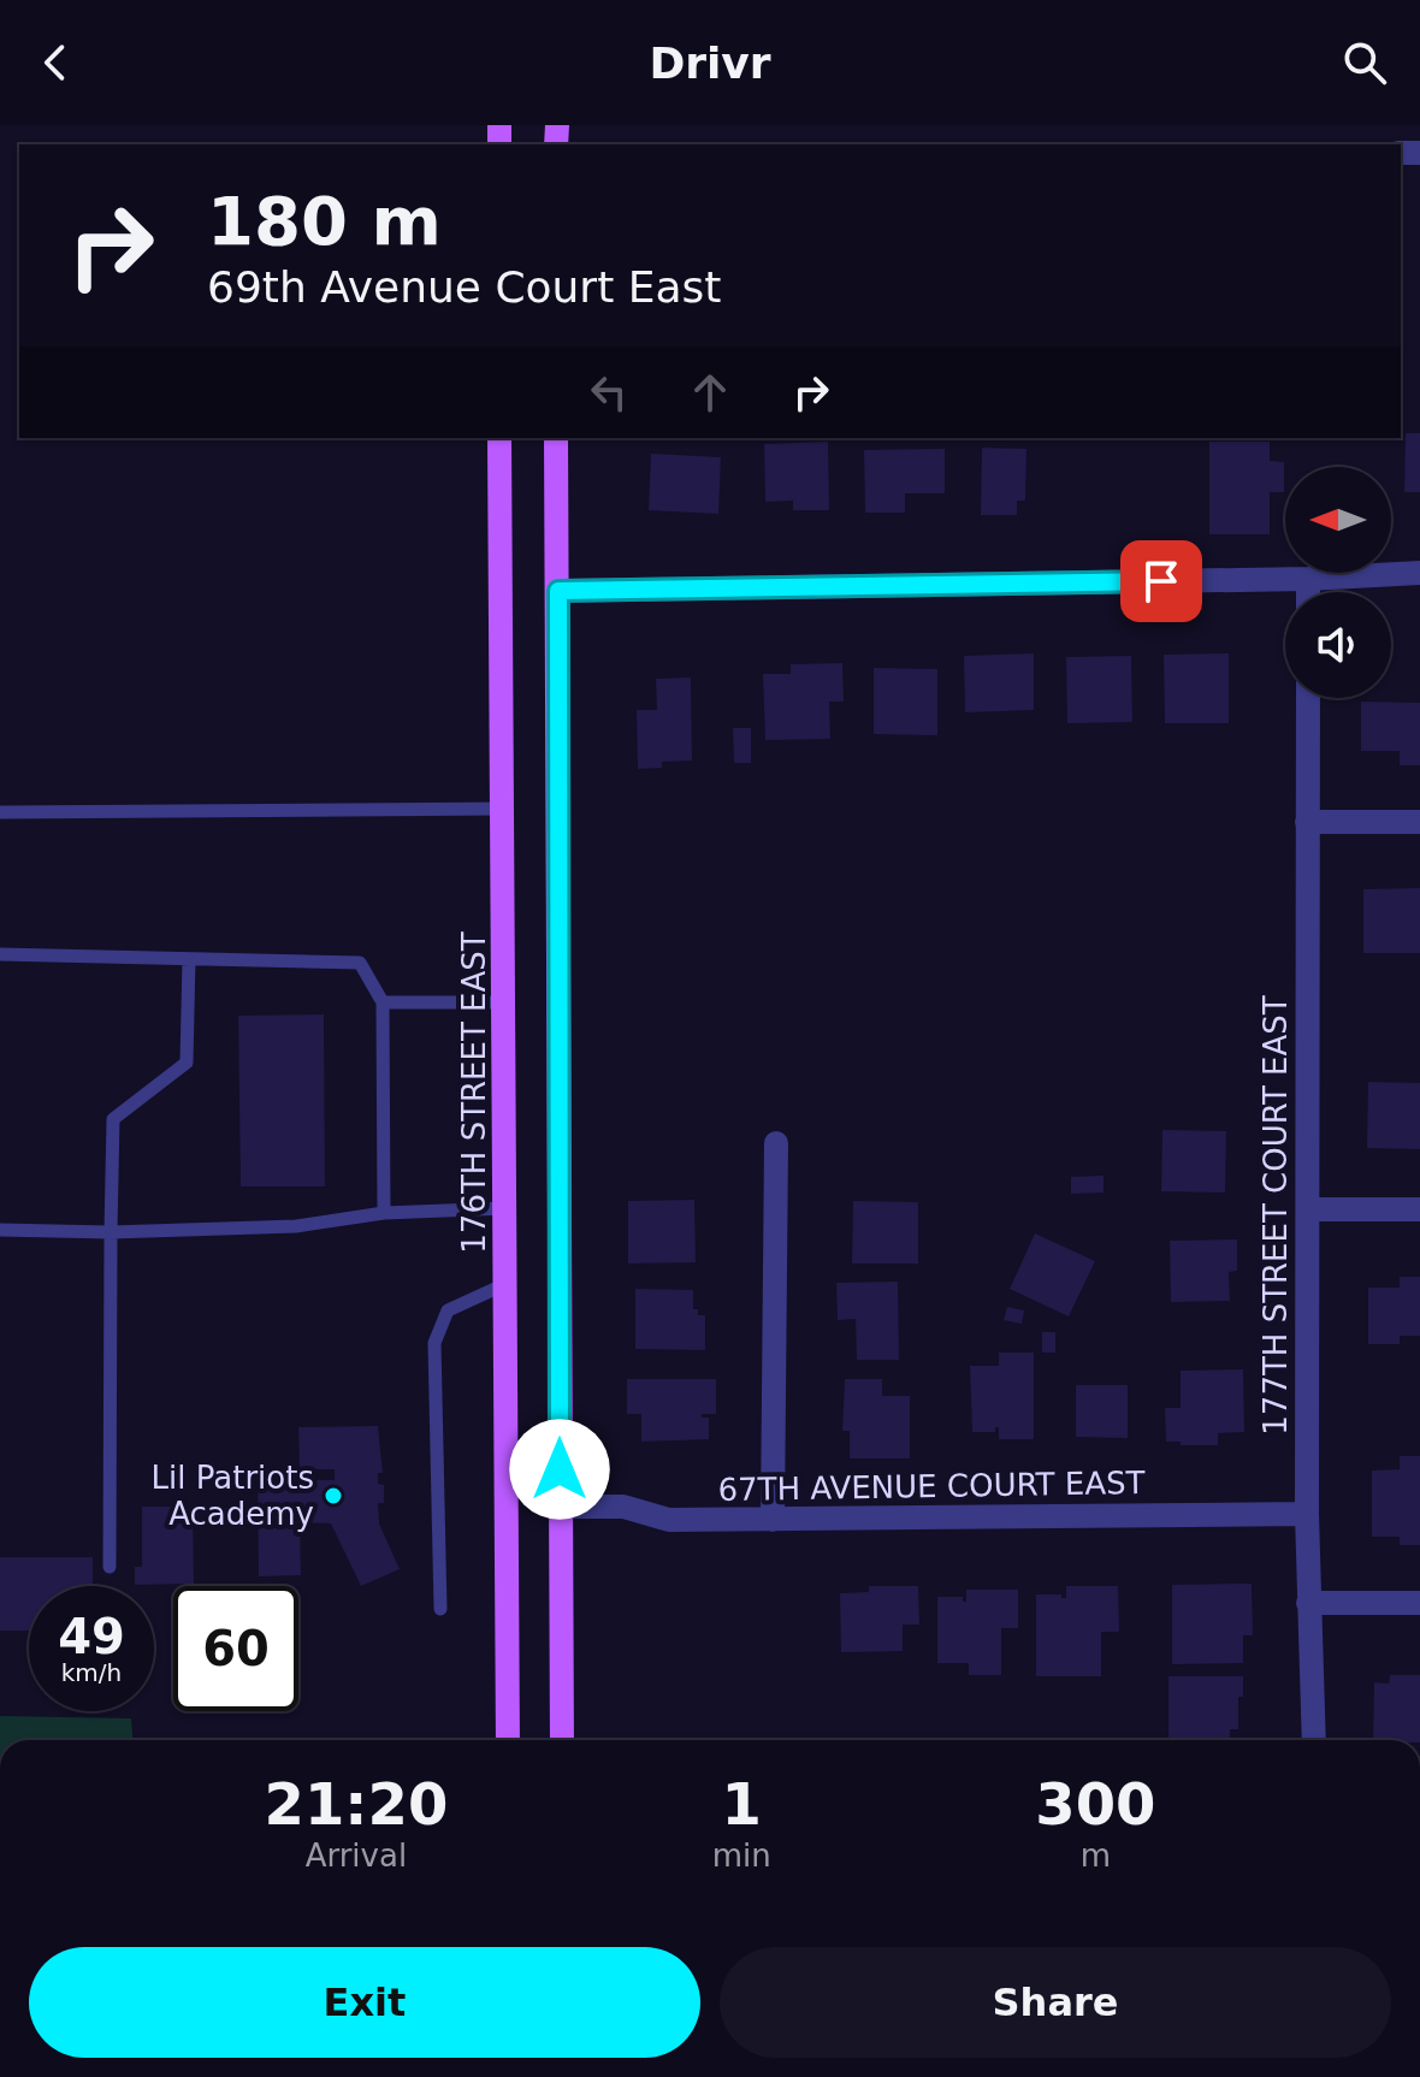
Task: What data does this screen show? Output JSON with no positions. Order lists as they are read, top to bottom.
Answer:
{
  "streets": {
    "main road": ["176TH STREET EAST"],
    "street": ["177TH STREET COURT EAST", "67TH AVENUE COURT EAST"]
  },
  "crossings": [
    ["177TH STREET COURT EAST", "67TH AVENUE COURT EAST"]
  ],
  "places": ["Lil Patriots Academy"],
  "north": "left",
  "page": {
    "header": "Drivr",
    "turn": ["180 m", "69th Avenue Court East"],
    "speed": "49 km/h",
    "limit": "60",
    "eta": [
      "21:20",
      "Arrival",
      "1",
      "min",
      "300",
      "m"
    ],
    "buttons": ["Exit", "Share"]
  }
}
